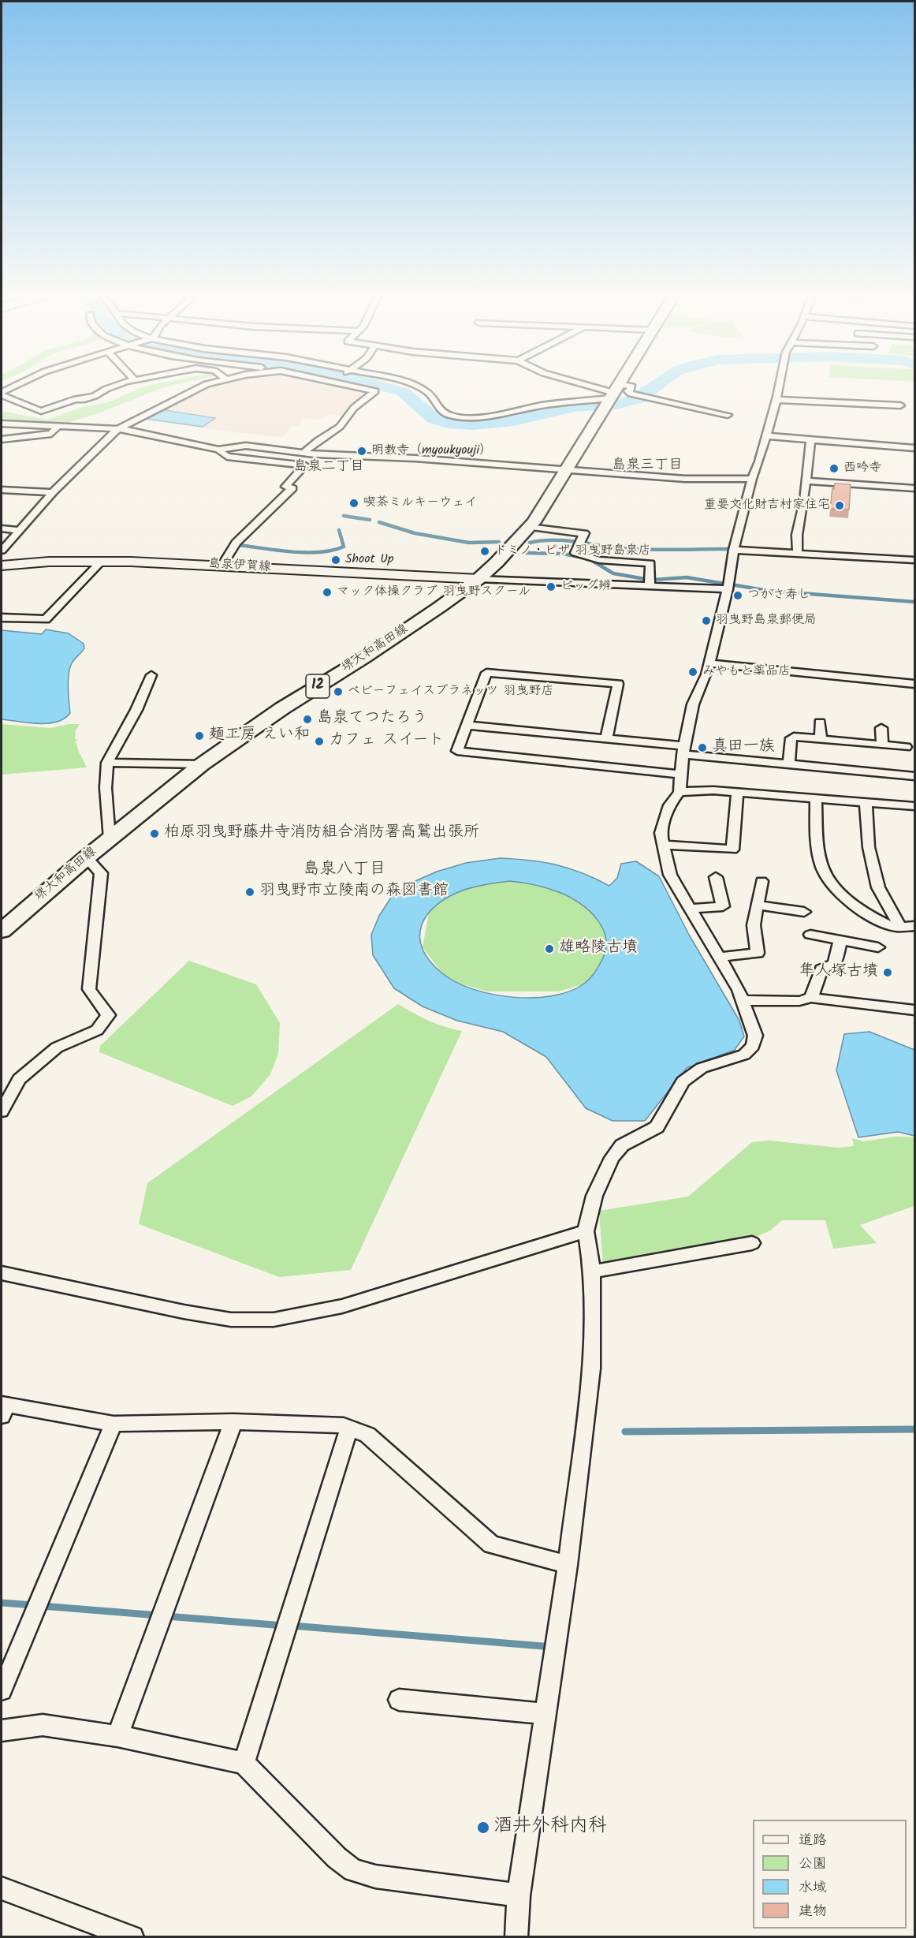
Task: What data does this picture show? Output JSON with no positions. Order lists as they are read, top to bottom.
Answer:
{
  "streets": {
    "main road": ["島泉伊賀線", "堺大和高田線", "12"]
  },
  "crossings": [
    ["島泉伊賀線", "堺大和高田線"]
  ],
  "districts": ["島泉三丁目", "島泉二丁目", "島泉八丁目"],
  "places": [
    "明教寺（myoukyouji）",
    "西吟寺",
    "喫茶ミルキーウェイ",
    "重要文化財吉村家住宅",
    "ドミノ・ピザ 羽曳野島泉店",
    "Shoot Up",
    "ビッグ辨",
    "マック体操クラブ 羽曳野スクール",
    "つかさ寿し",
    "羽曳野島泉郵便局",
    "みやもと薬品店",
    "ベビーフェイスプラネッツ 羽曳野店",
    "島泉てつたろう",
    "麺工房 えい和",
    "カフェ スイート",
    "真田一族",
    "柏原羽曳野藤井寺消防組合消防署高鷲出張所",
    "羽曳野市立陵南の森図書館",
    "雄略陵古墳",
    "隼人塚古墳",
    "酒井外科内科"
  ],
  "legend": [
    "道路",
    "公園",
    "水域",
    "建物"
  ]
}
